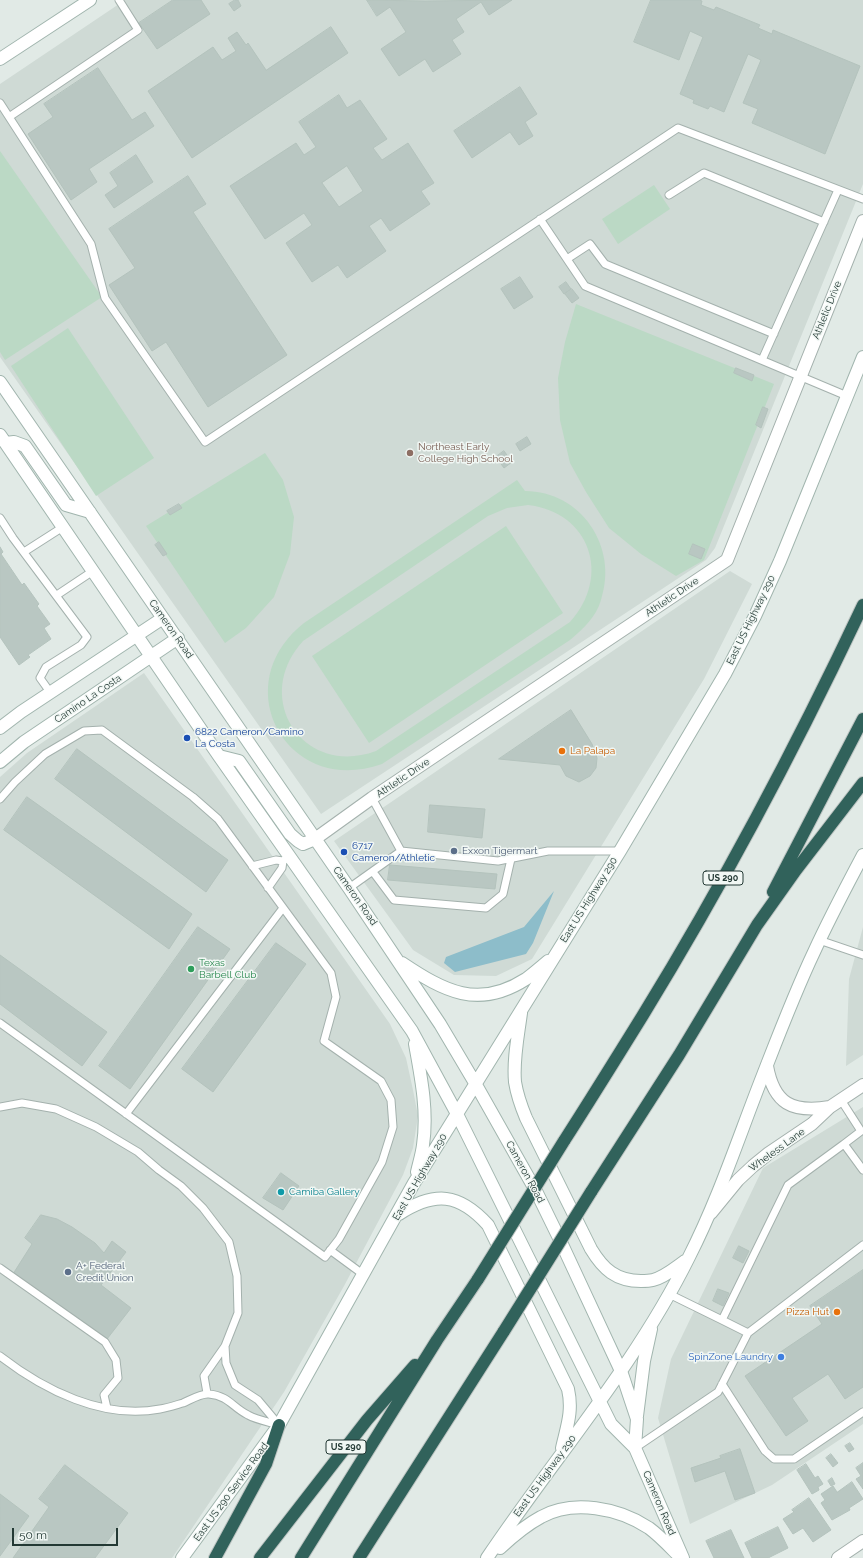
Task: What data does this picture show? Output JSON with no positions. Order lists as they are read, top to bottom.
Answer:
{
  "streets": {
    "highway": ["US 290"],
    "main road": [
      "Athletic Drive",
      "East US Highway 290",
      "Cameron Road",
      "Camino La Costa",
      "Wheless Lane",
      "East US 290 Service Road"
    ]
  },
  "crossings": [
    ["Athletic Drive", "Cameron Road"],
    ["East US Highway 290", "Cameron Road"],
    ["East US Highway 290", "Wheless Lane"],
    ["East US Highway 290", "East US 290 Service Road"],
    ["Cameron Road", "Camino La Costa"]
  ],
  "places": [
    "Northeast Early College High School",
    "6822 Cameron/Camino La Costa",
    "La Palapa",
    "Exxon Tigermart",
    "6717 Cameron/Athletic",
    "Texas Barbell Club",
    "Camiba Gallery",
    "A+ Federal Credit Union",
    "Pizza Hut",
    "SpinZone Laundry"
  ],
  "scale_bar": "50 m"
}
